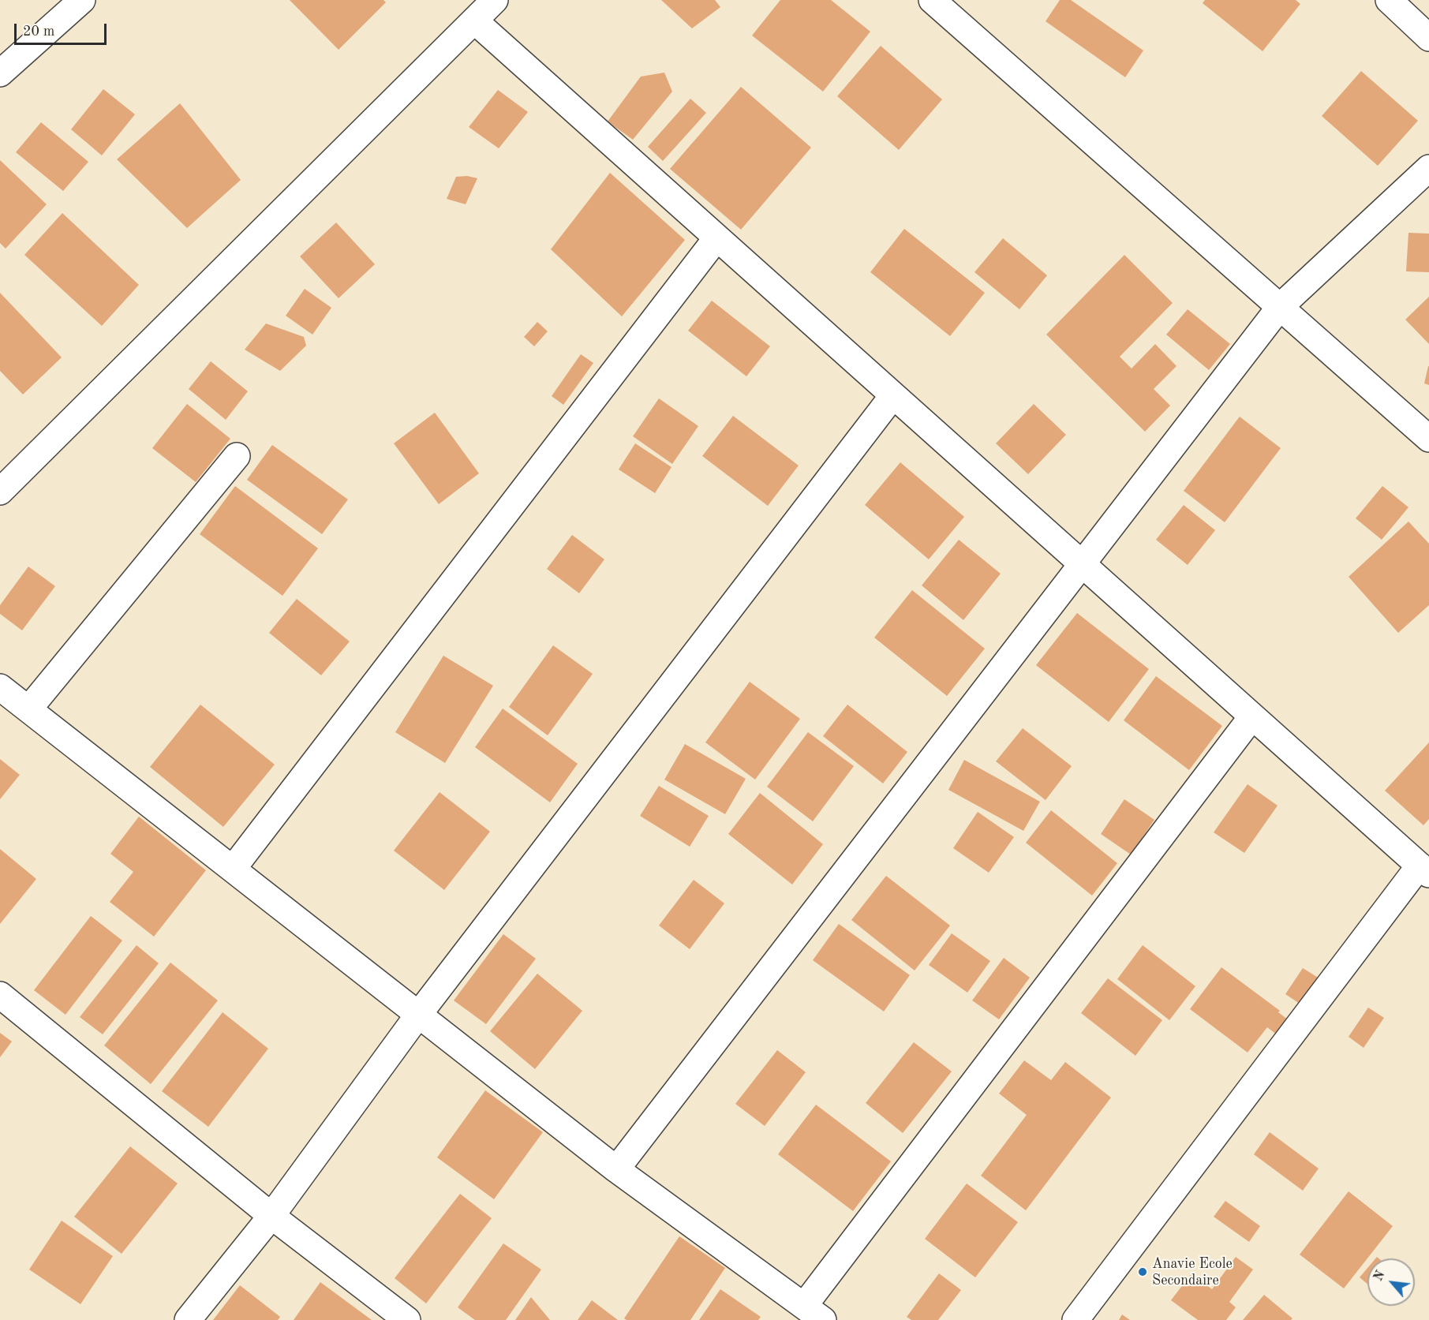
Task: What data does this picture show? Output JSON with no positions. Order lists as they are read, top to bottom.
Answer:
{
  "places": ["Anavie Ecole Secondaire"],
  "scale_bar": "20 m",
  "north": "top left"
}
